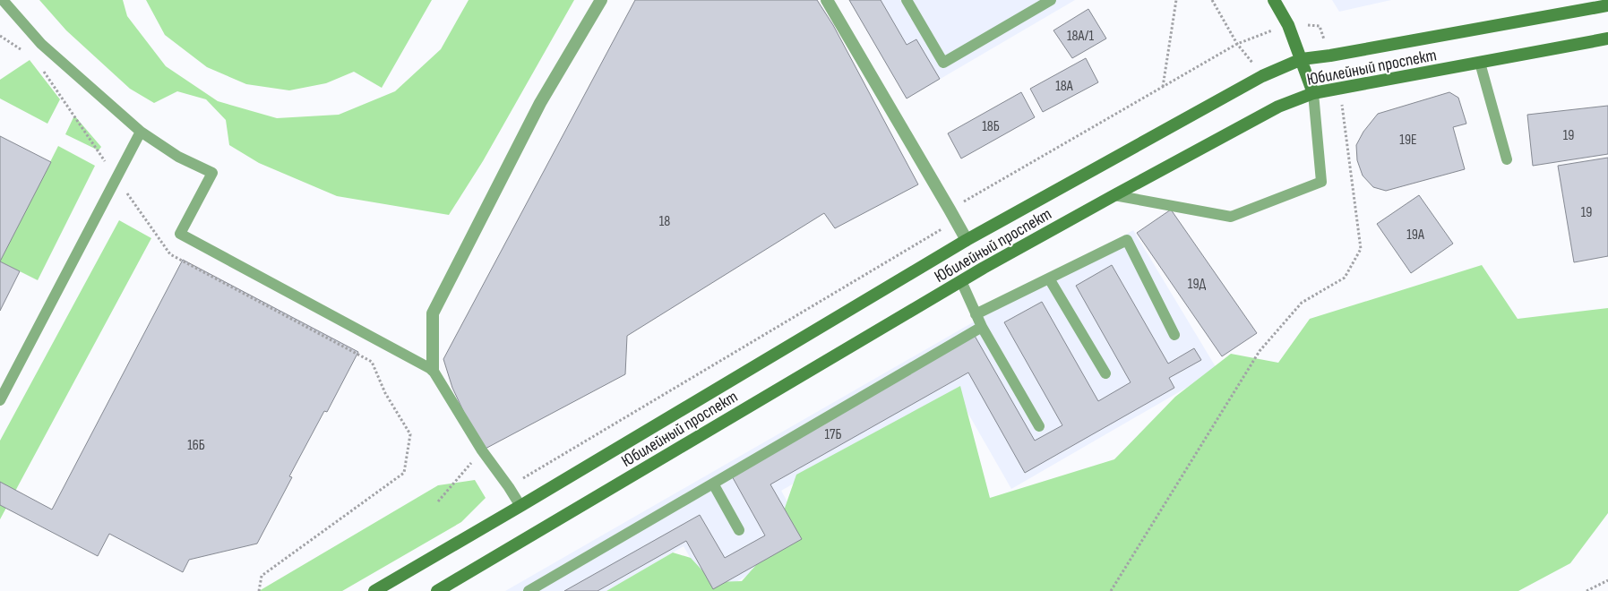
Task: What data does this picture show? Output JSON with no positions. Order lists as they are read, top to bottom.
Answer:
{
  "streets": {
    "main road": ["Юбилейный проспект"]
  },
  "house_numbers": [
    "18А/1",
    "18А",
    "18Б",
    "19",
    "19Е",
    "19",
    "18",
    "19А",
    "19Д",
    "17Б",
    "16Б"
  ]
}
